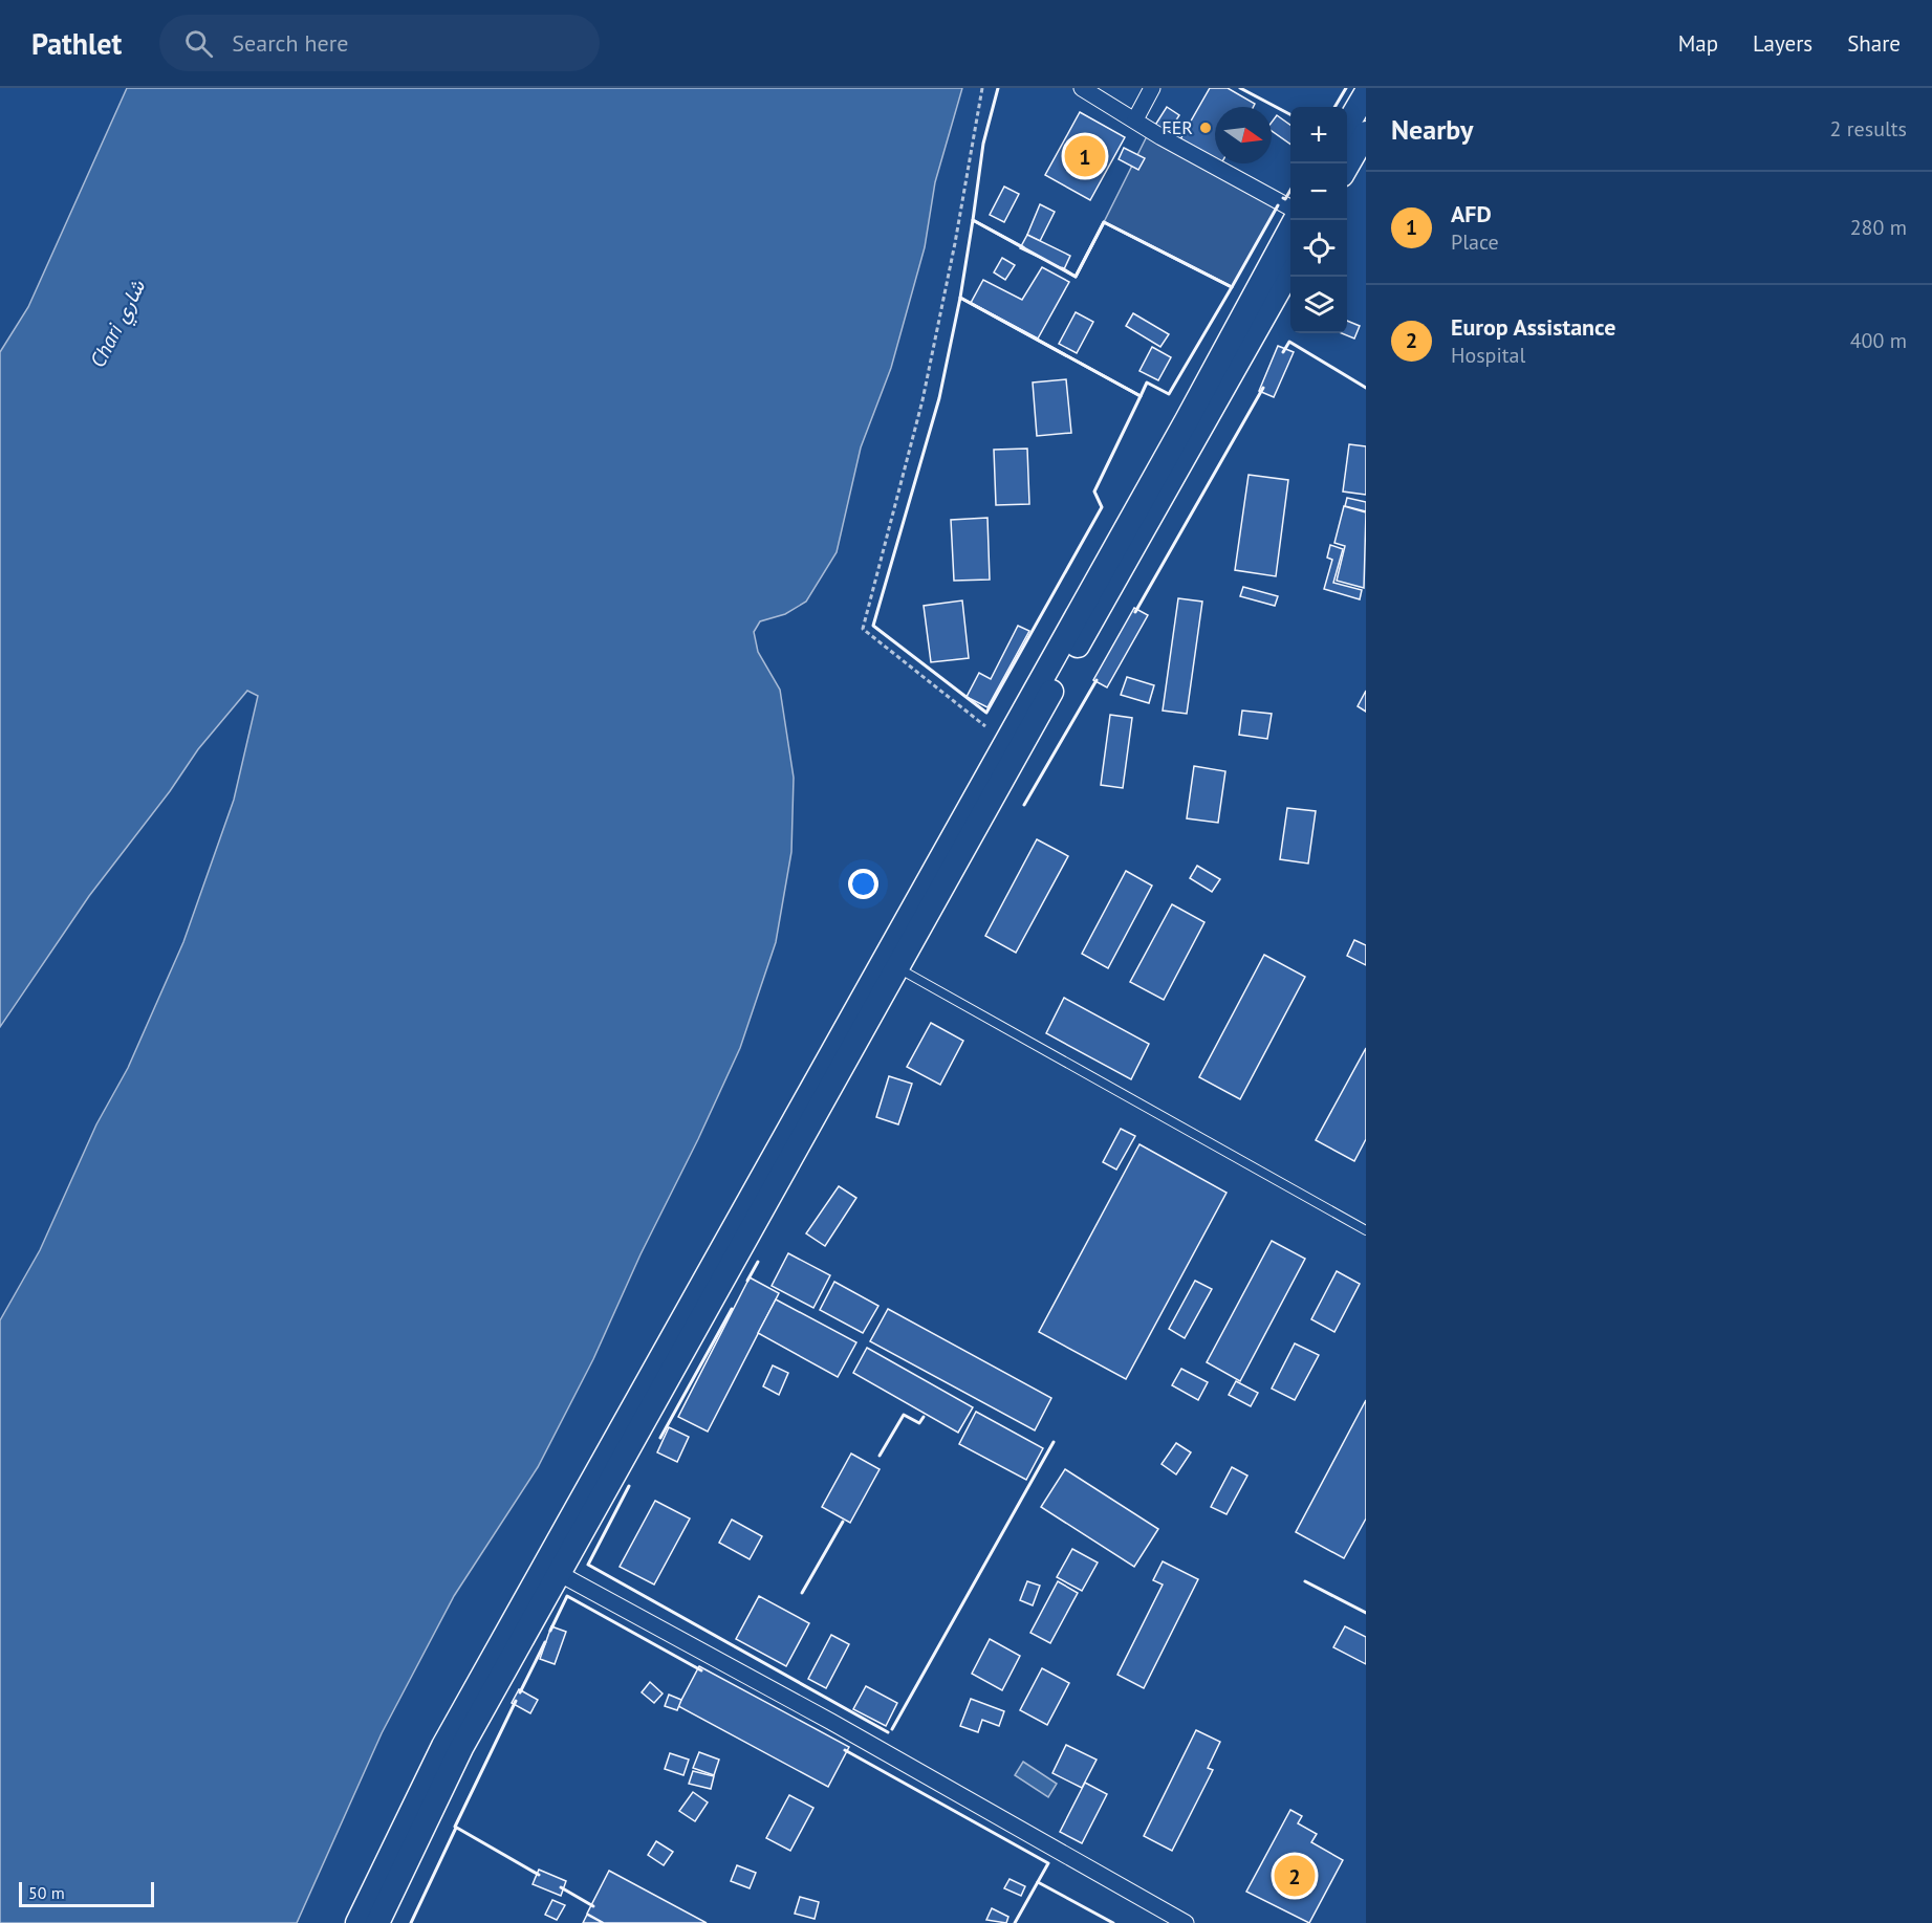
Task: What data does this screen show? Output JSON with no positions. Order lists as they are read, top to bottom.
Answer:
{
  "water": ["Chari شاري"],
  "places": ["FER"],
  "scale_bar": "50 m",
  "north": "right",
  "page": {
    "header": "Pathlet",
    "search": "Search here",
    "nav": ["Map", "Layers", "Share"],
    "heading": ["Nearby", "2 results"],
    "map_buttons": ["+", "−"],
    "pins": ["1", "2"],
    "list": [
      {
        "mark": "1",
        "name": "AFD",
        "note": "Place",
        "value": "280 m"
      },
      {
        "mark": "2",
        "name": "Europ Assistance",
        "note": "Hospital",
        "value": "400 m"
      }
    ],
    "scale": "50 m"
  }
}
